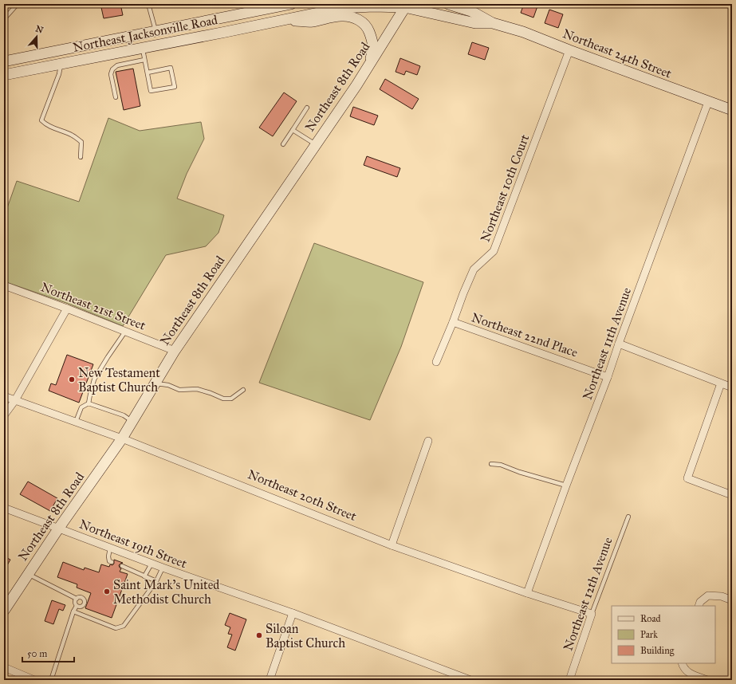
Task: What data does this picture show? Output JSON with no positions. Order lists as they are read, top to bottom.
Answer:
{
  "streets": {
    "main road": ["Northeast Jacksonville Road", "Northeast 24th Street", "Northeast 8th Road"],
    "street": [
      "Northeast 10th Court",
      "Northeast 21st Street",
      "Northeast 22nd Place",
      "Northeast 11th Avenue",
      "Northeast 20th Street",
      "Northeast 19th Street",
      "Northeast 12th Avenue"
    ]
  },
  "crossings": [
    ["Northeast Jacksonville Road", "Northeast 24th Street"],
    ["Northeast Jacksonville Road", "Northeast 8th Road"],
    ["Northeast 24th Street", "Northeast 8th Road"],
    ["Northeast 24th Street", "Northeast 10th Court"],
    ["Northeast 24th Street", "Northeast 11th Avenue"],
    ["Northeast 8th Road", "Northeast 21st Street"],
    ["Northeast 8th Road", "Northeast 20th Street"],
    ["Northeast 8th Road", "Northeast 19th Street"],
    ["Northeast 10th Court", "Northeast 22nd Place"],
    ["Northeast 22nd Place", "Northeast 11th Avenue"],
    ["Northeast 11th Avenue", "Northeast 20th Street"],
    ["Northeast 20th Street", "Northeast 12th Avenue"]
  ],
  "places": ["New Testament Baptist Church", "Saint Mark's United Methodist Church", "Siloan Baptist Church"],
  "legend": ["Road", "Park", "Building"],
  "scale_bar": "50 m",
  "north": "top"
}
